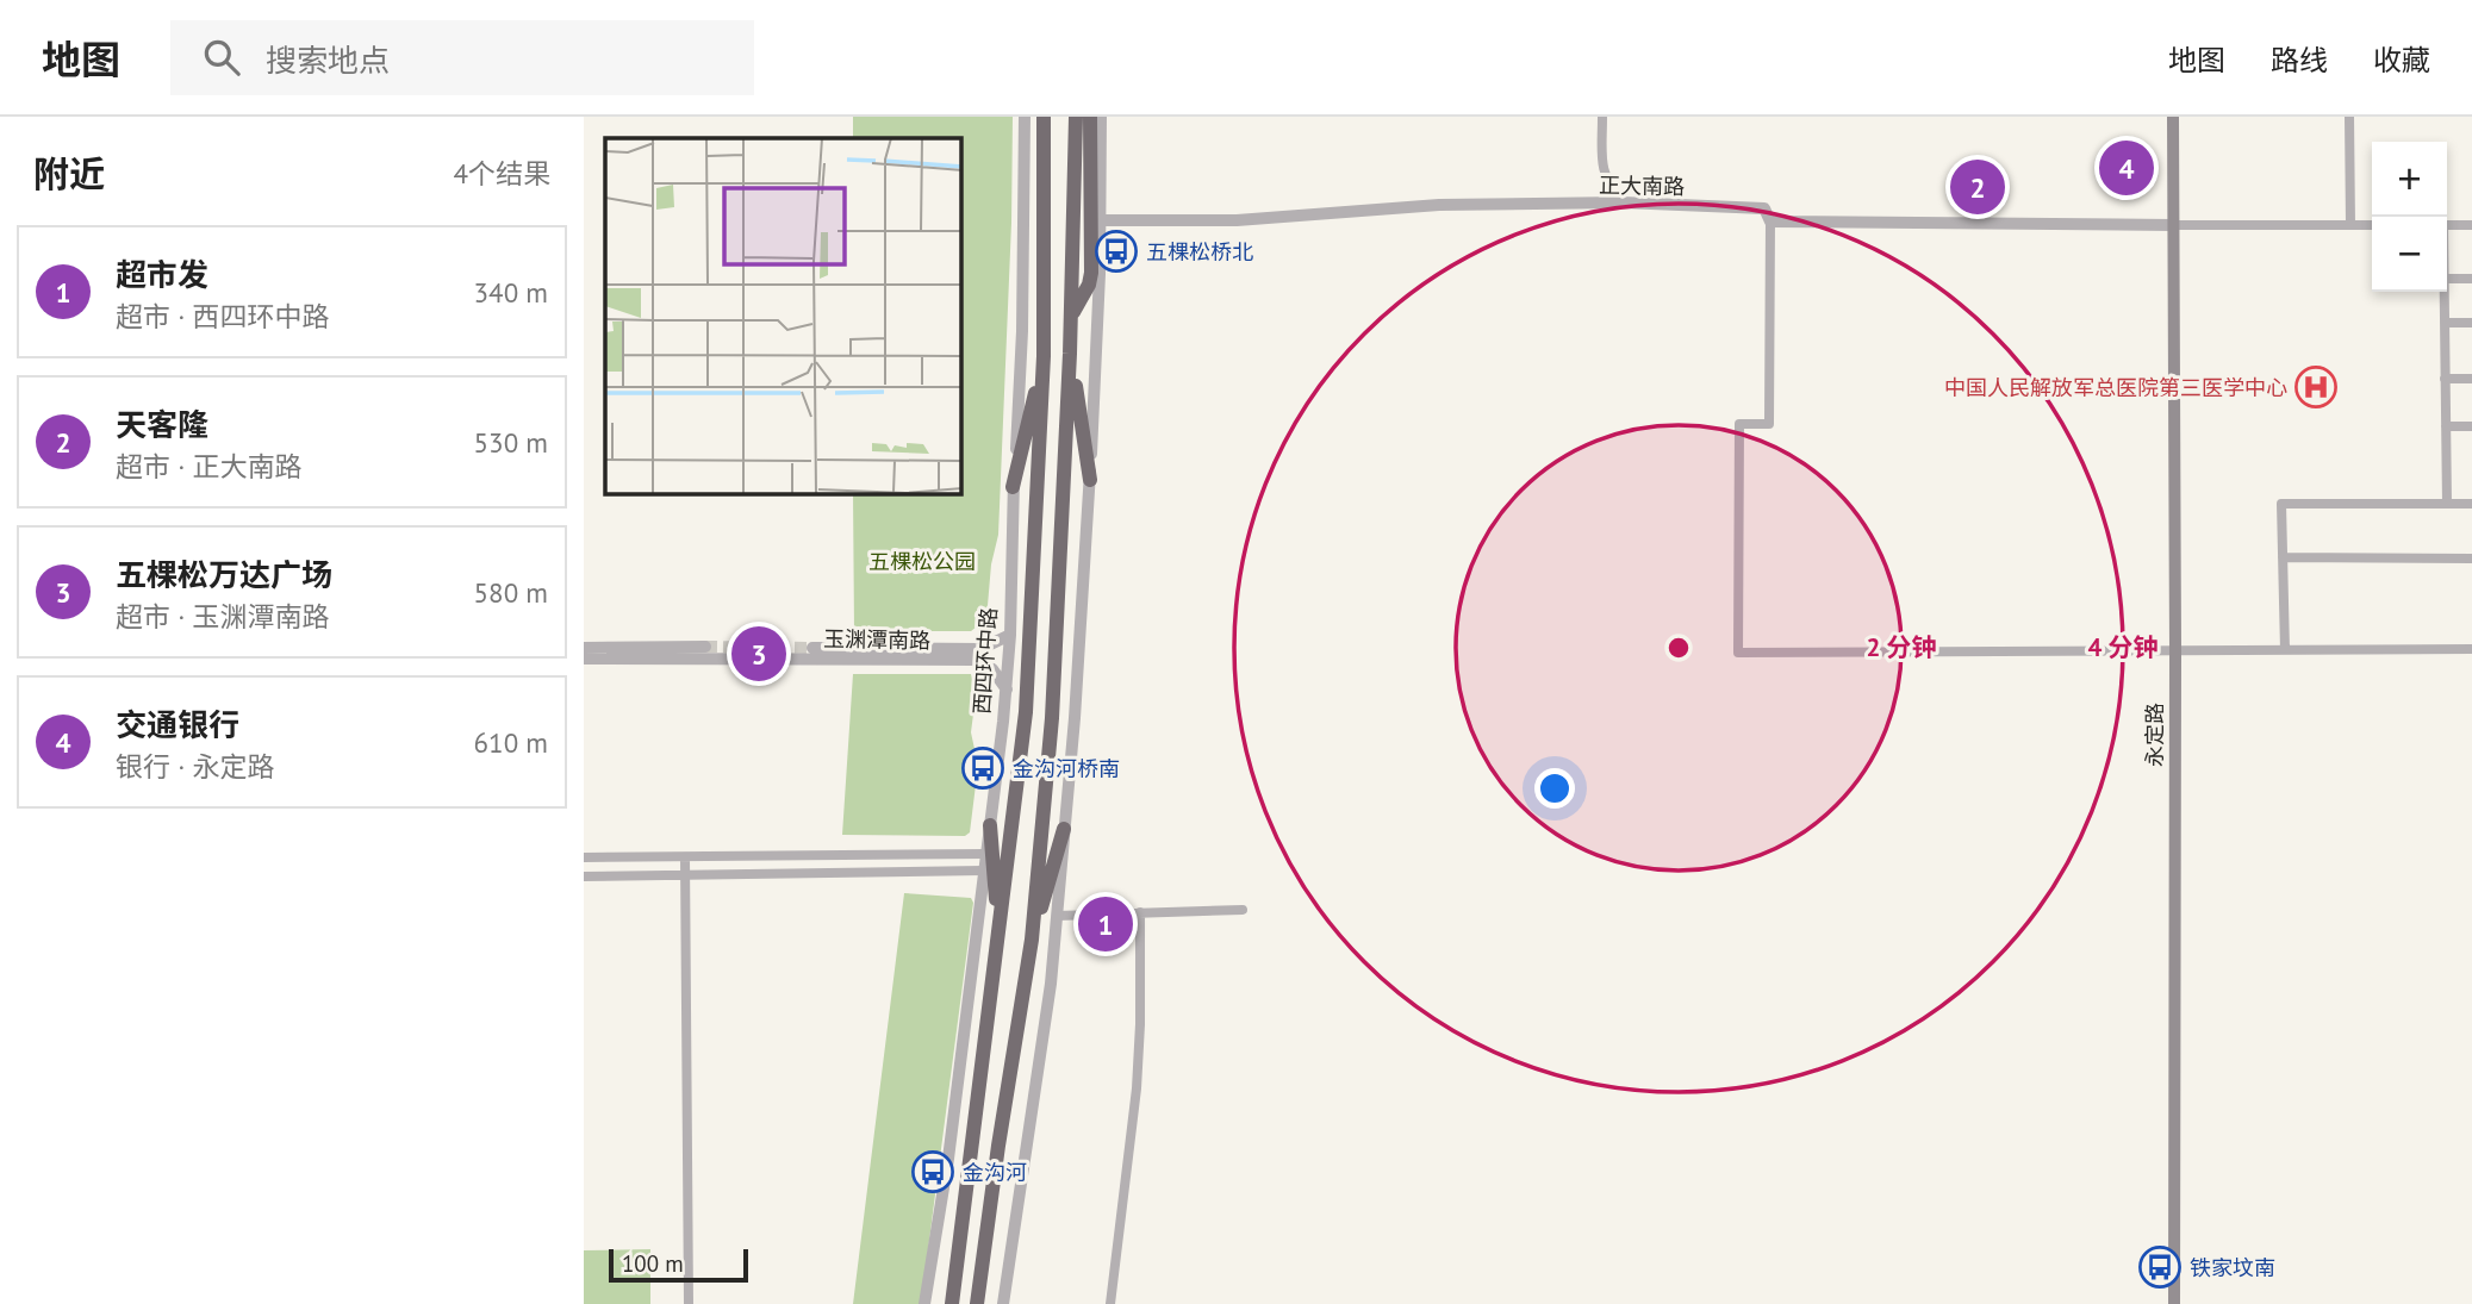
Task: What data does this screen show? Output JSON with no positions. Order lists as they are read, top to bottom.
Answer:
{
  "streets": {
    "highway": ["西四环中路"],
    "main road": ["永定路"],
    "street": ["正大南路", "玉渊潭南路"]
  },
  "crossings": [
    ["正大南路", "永定路"],
    ["玉渊潭南路", "西四环中路"]
  ],
  "parks": ["五棵松公园"],
  "places": {
    "bus stop": [
      "五棵松桥北",
      "金沟河桥南",
      "金沟河",
      "铁家坟南"
    ],
    "hospital": ["中国人民解放军总医院第三医学中心"]
  },
  "scale_bar": "100 m",
  "page": {
    "header": "地图",
    "search": "搜索地点",
    "nav": ["地图", "路线", "收藏"],
    "heading": ["附近", "4个结果"],
    "pins": [
      "4",
      "2",
      "3",
      "1"
    ],
    "map_buttons": ["+", "−"],
    "list": [
      {
        "mark": "1",
        "name": "超市发",
        "note": "超市 · 西四环中路",
        "value": "340 m"
      },
      {
        "mark": "2",
        "name": "天客隆",
        "note": "超市 · 正大南路",
        "value": "530 m"
      },
      {
        "mark": "3",
        "name": "五棵松万达广场",
        "note": "超市 · 玉渊潭南路",
        "value": "580 m"
      },
      {
        "mark": "4",
        "name": "交通银行",
        "note": "银行 · 永定路",
        "value": "610 m"
      }
    ],
    "scale": "100 m"
  },
  "rings": ["2 分钟", "4 分钟"]
}
